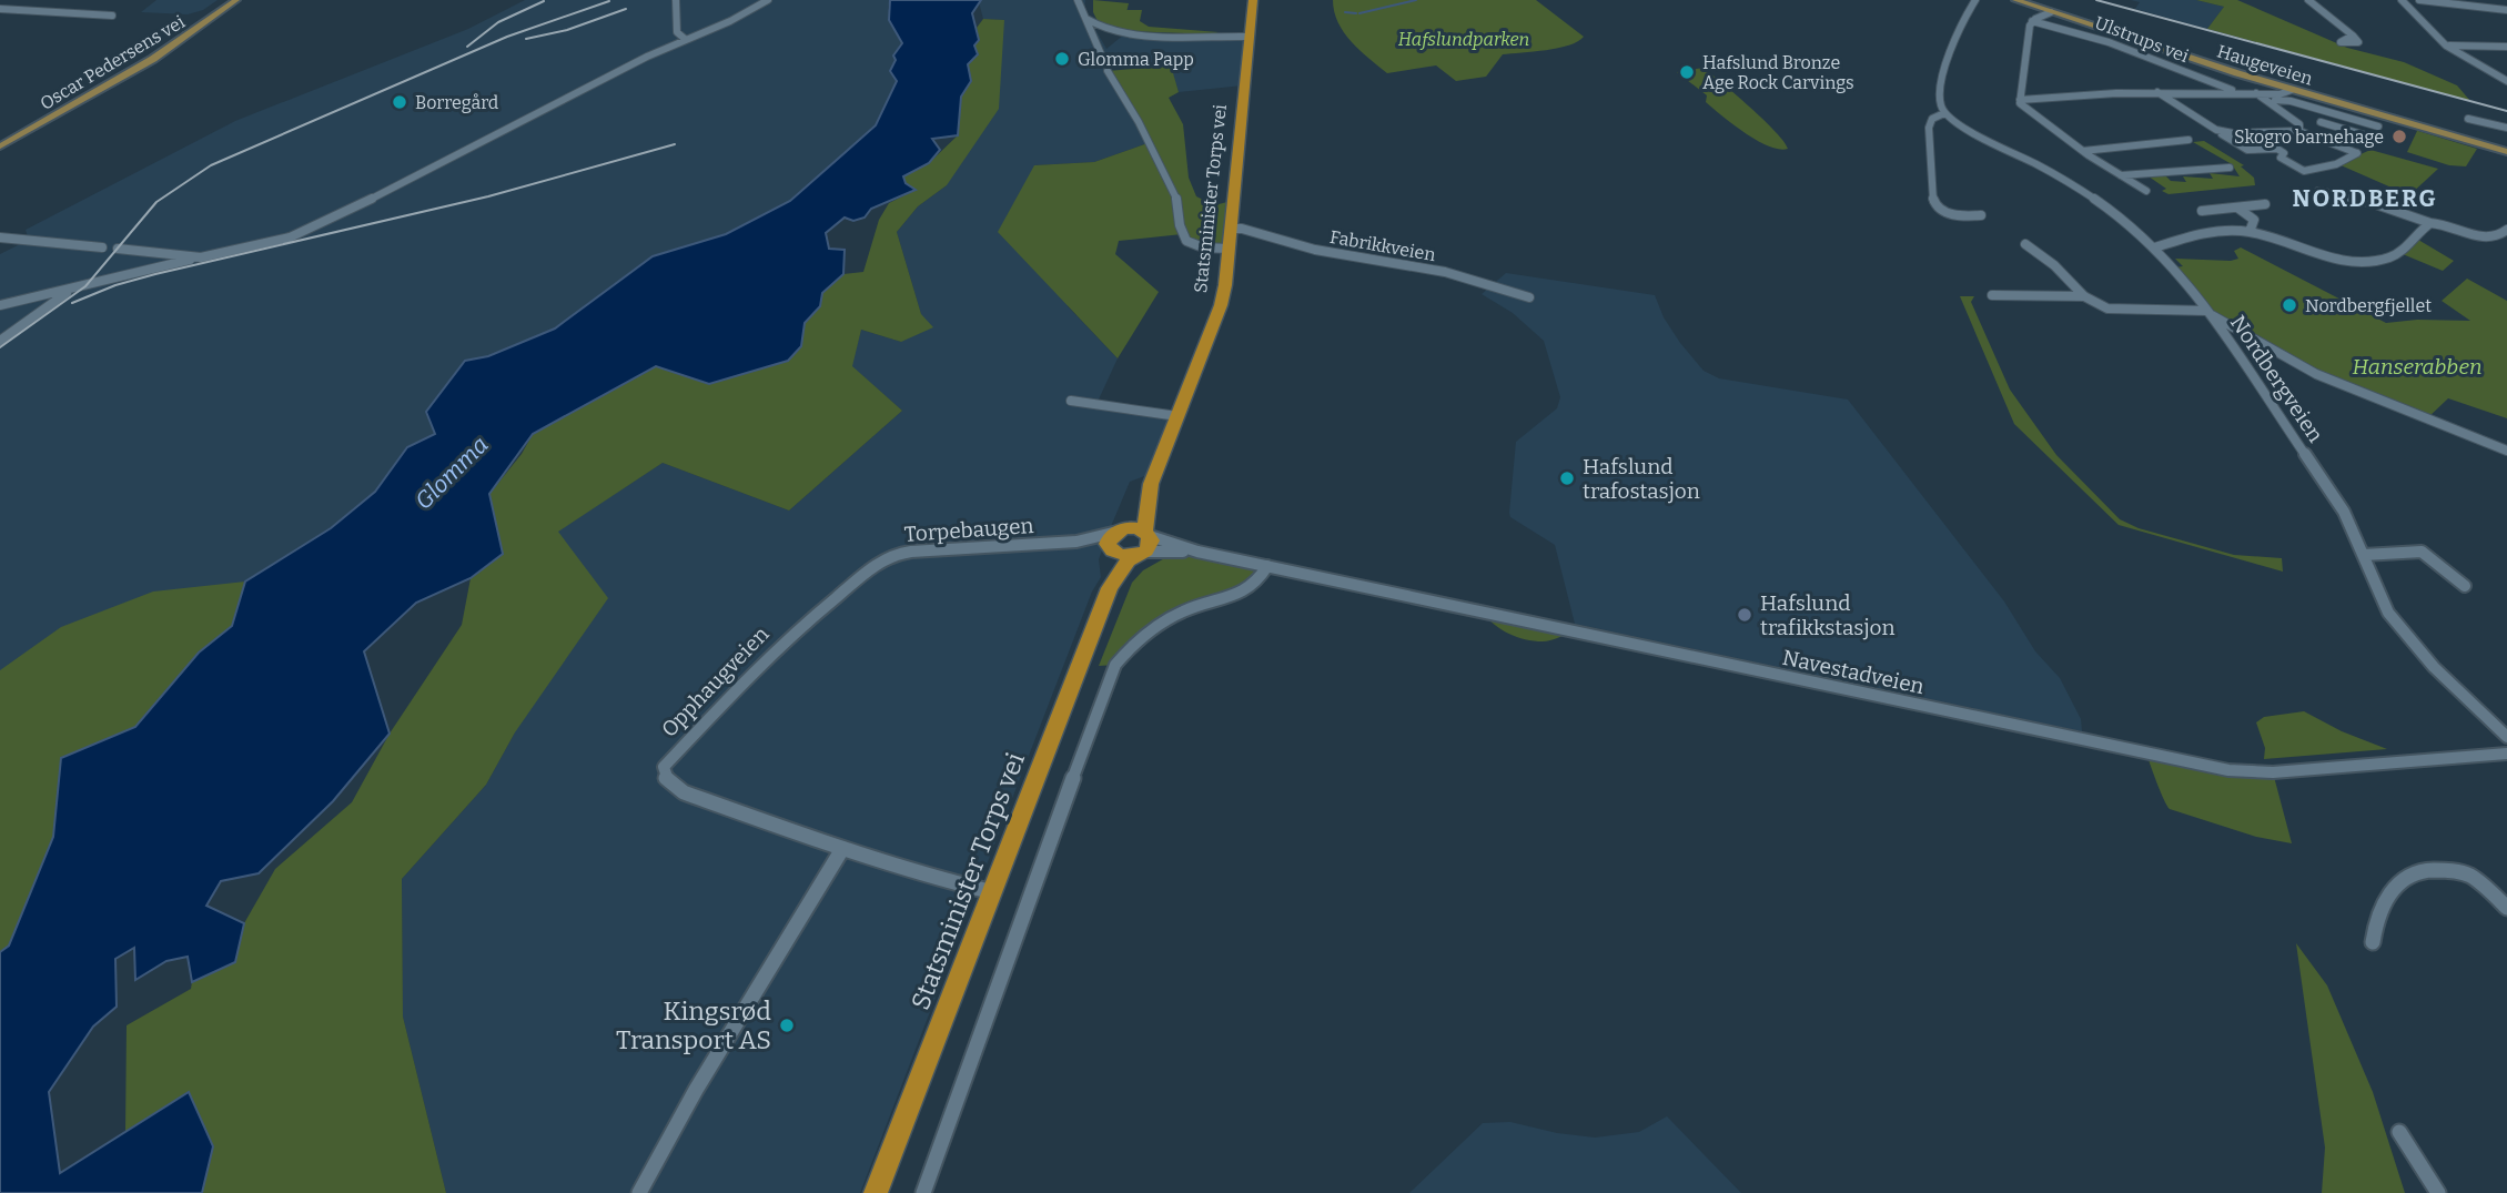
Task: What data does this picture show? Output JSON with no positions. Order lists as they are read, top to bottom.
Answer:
{
  "streets": {
    "highway": ["Statsminister Torps vei"],
    "main road": ["Oscar Pedersens vei", "Haugeveien"],
    "street": [
      "Ulstrups vei",
      "Fabrikkveien",
      "Nordbergveien",
      "Torpebaugen",
      "Navestadveien",
      "Opphaugveien"
    ]
  },
  "crossings": [
    ["Ulstrups vei", "Haugeveien"],
    ["Statsminister Torps vei", "Fabrikkveien"],
    ["Statsminister Torps vei", "Torpebaugen"],
    ["Statsminister Torps vei", "Navestadveien"],
    ["Statsminister Torps vei", "Opphaugveien"],
    ["Torpebaugen", "Opphaugveien"]
  ],
  "districts": ["NORDBERG"],
  "water": ["Glomma"],
  "parks": ["Hafslundparken", "Hanserabben"],
  "places": [
    "Glomma Papp",
    "Hafslund Bronze Age Rock Carvings",
    "Borregård",
    "Skogro barnehage",
    "Nordbergfjellet",
    "Hafslund trafostasjon",
    "Hafslund trafikkstasjon",
    "Kingsrød Transport AS"
  ]
}
